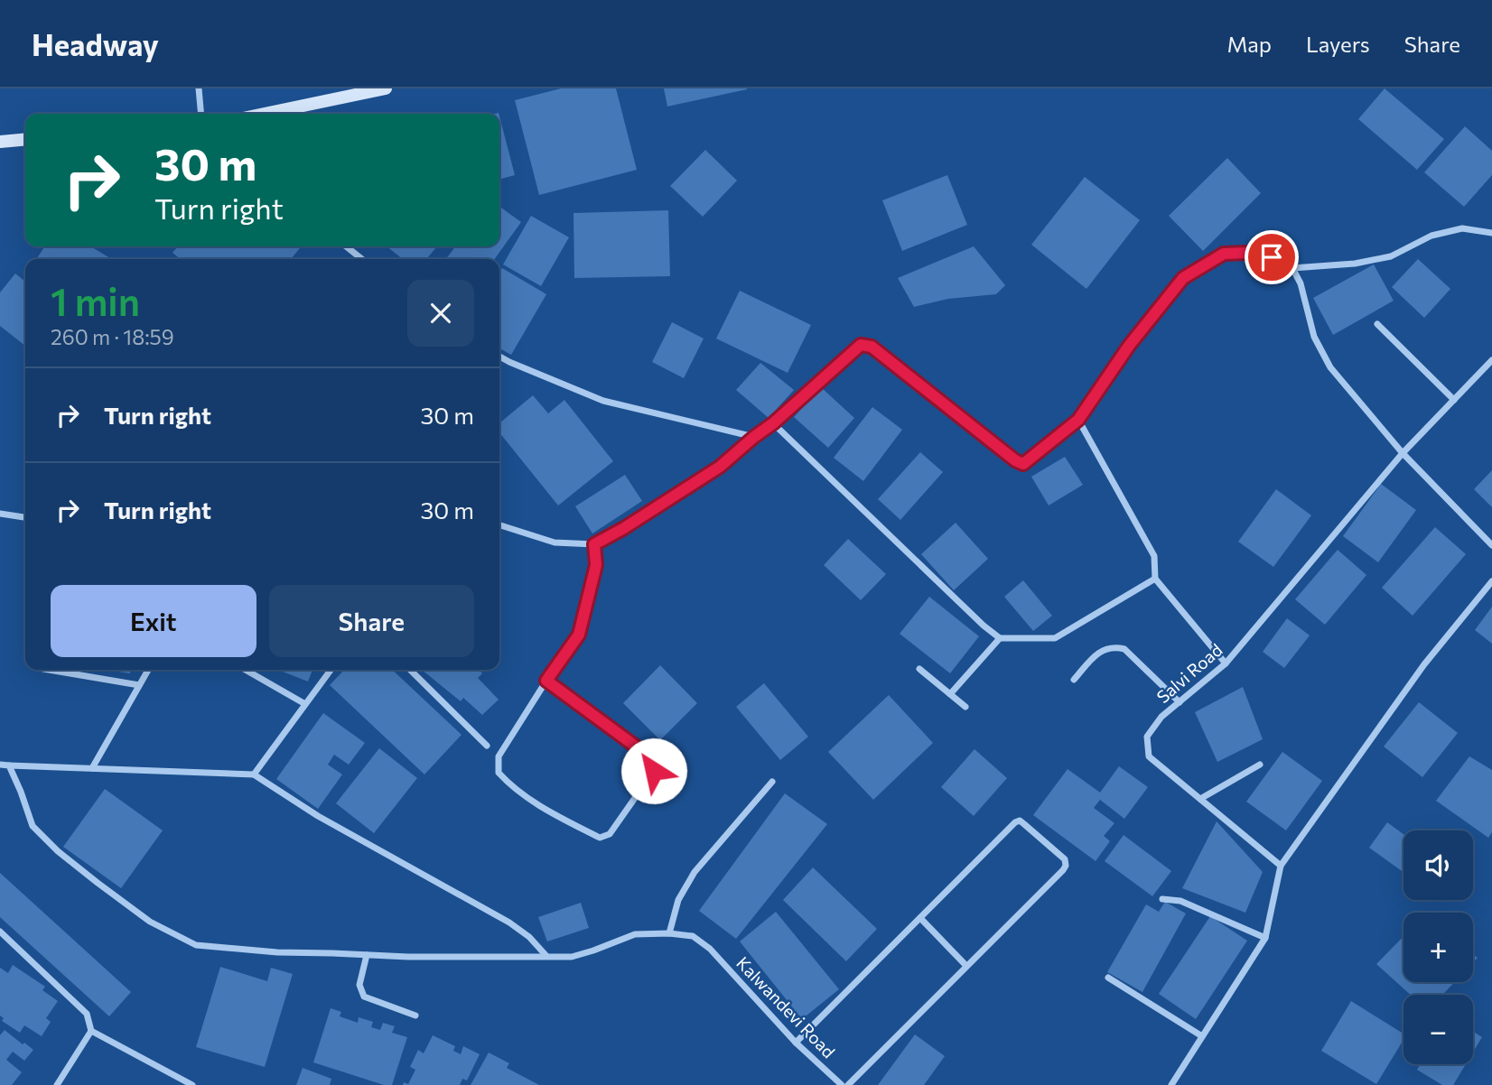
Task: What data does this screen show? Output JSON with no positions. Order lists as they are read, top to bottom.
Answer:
{
  "streets": {
    "street": ["Salvi Road", "Kalwandevi Road"]
  },
  "page": {
    "header": "Headway",
    "nav": ["Map", "Layers", "Share"],
    "turn": ["30 m", "Turn right"],
    "heading": ["1 min", "260 m · 18:59"],
    "list": [
      {
        "name": "Turn right",
        "value": "30 m"
      },
      {
        "name": "Turn right",
        "value": "30 m"
      }
    ],
    "buttons": ["Exit", "Share"],
    "map_buttons": ["+", "−"]
  }
}
